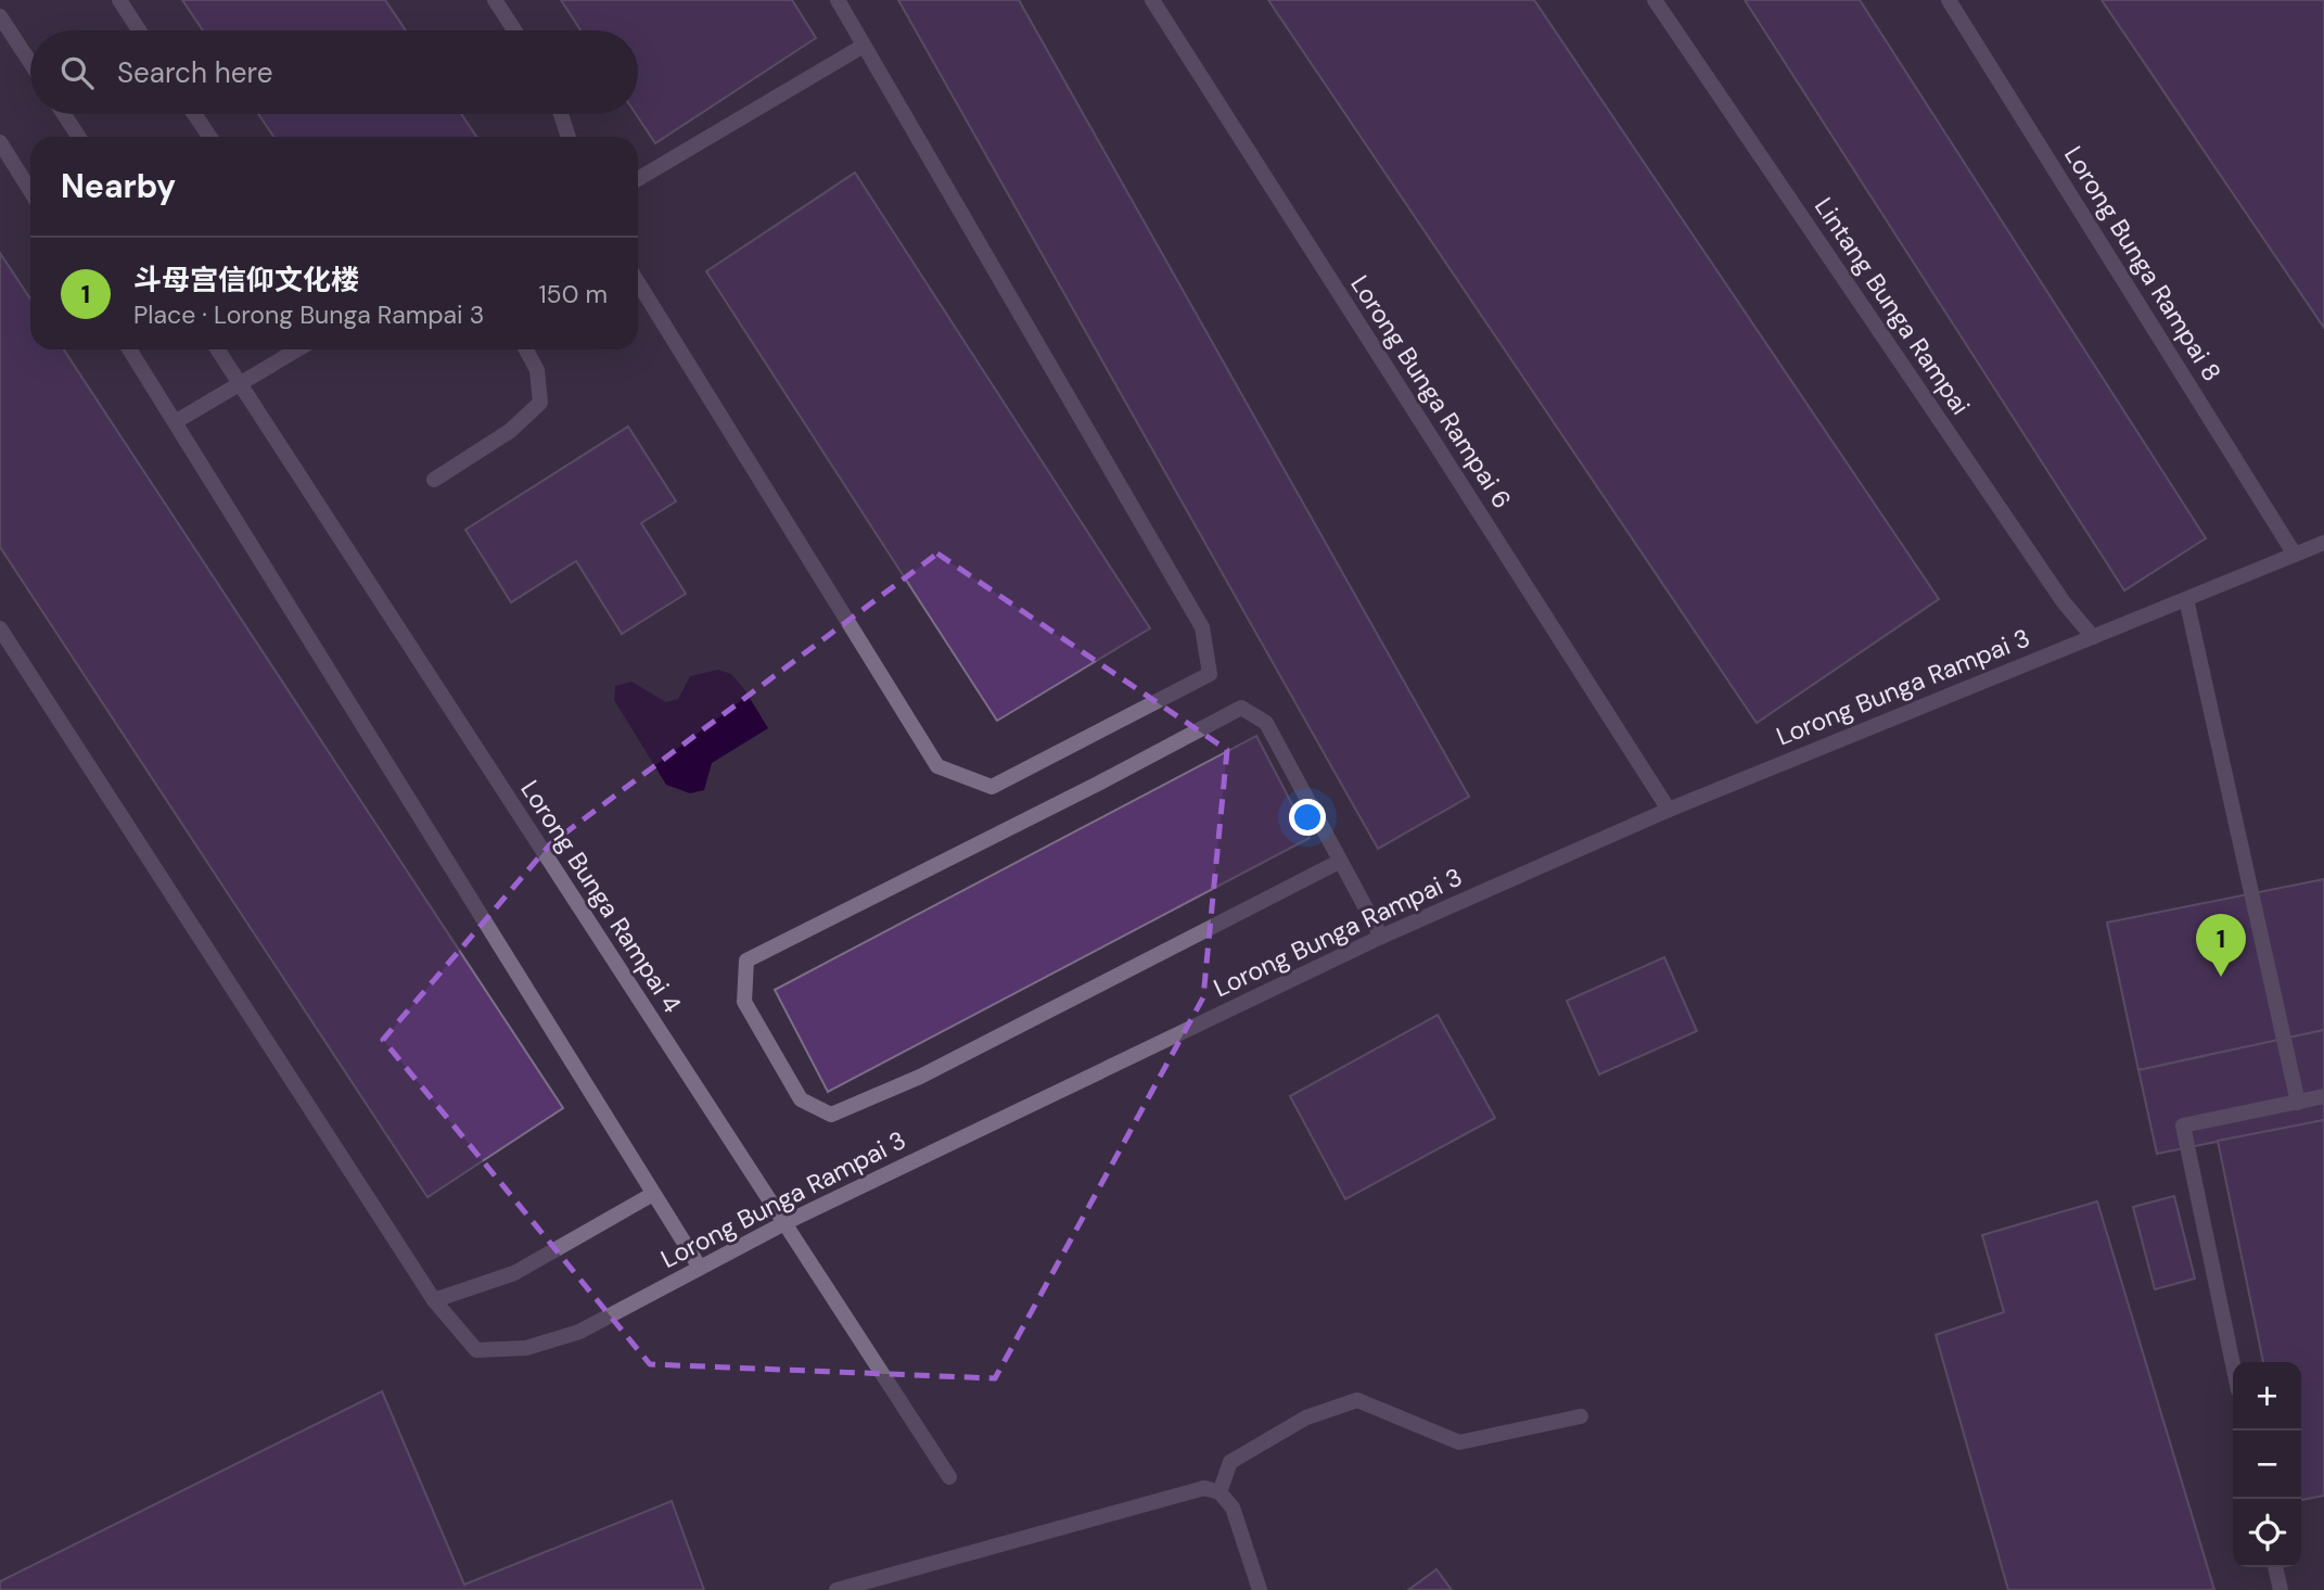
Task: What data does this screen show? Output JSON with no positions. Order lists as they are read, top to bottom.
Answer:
{
  "streets": {
    "street": [
      "Lorong Bunga Rampai 8",
      "Lintang Bunga Rampai",
      "Lorong Bunga Rampai 6",
      "Lorong Bunga Rampai 3",
      "Lorong Bunga Rampai 4"
    ]
  },
  "crossings": [
    ["Lorong Bunga Rampai 8", "Lorong Bunga Rampai 3"],
    ["Lintang Bunga Rampai", "Lorong Bunga Rampai 3"],
    ["Lorong Bunga Rampai 6", "Lorong Bunga Rampai 3"],
    ["Lorong Bunga Rampai 3", "Lorong Bunga Rampai 4"]
  ],
  "page": {
    "search": "Search here",
    "heading": "Nearby",
    "list": [
      {
        "mark": "1",
        "name": "斗母宫信仰文化楼",
        "note": "Place · Lorong Bunga Rampai 3",
        "value": "150 m"
      }
    ],
    "pins": "1",
    "map_buttons": ["+", "−"]
  }
}
